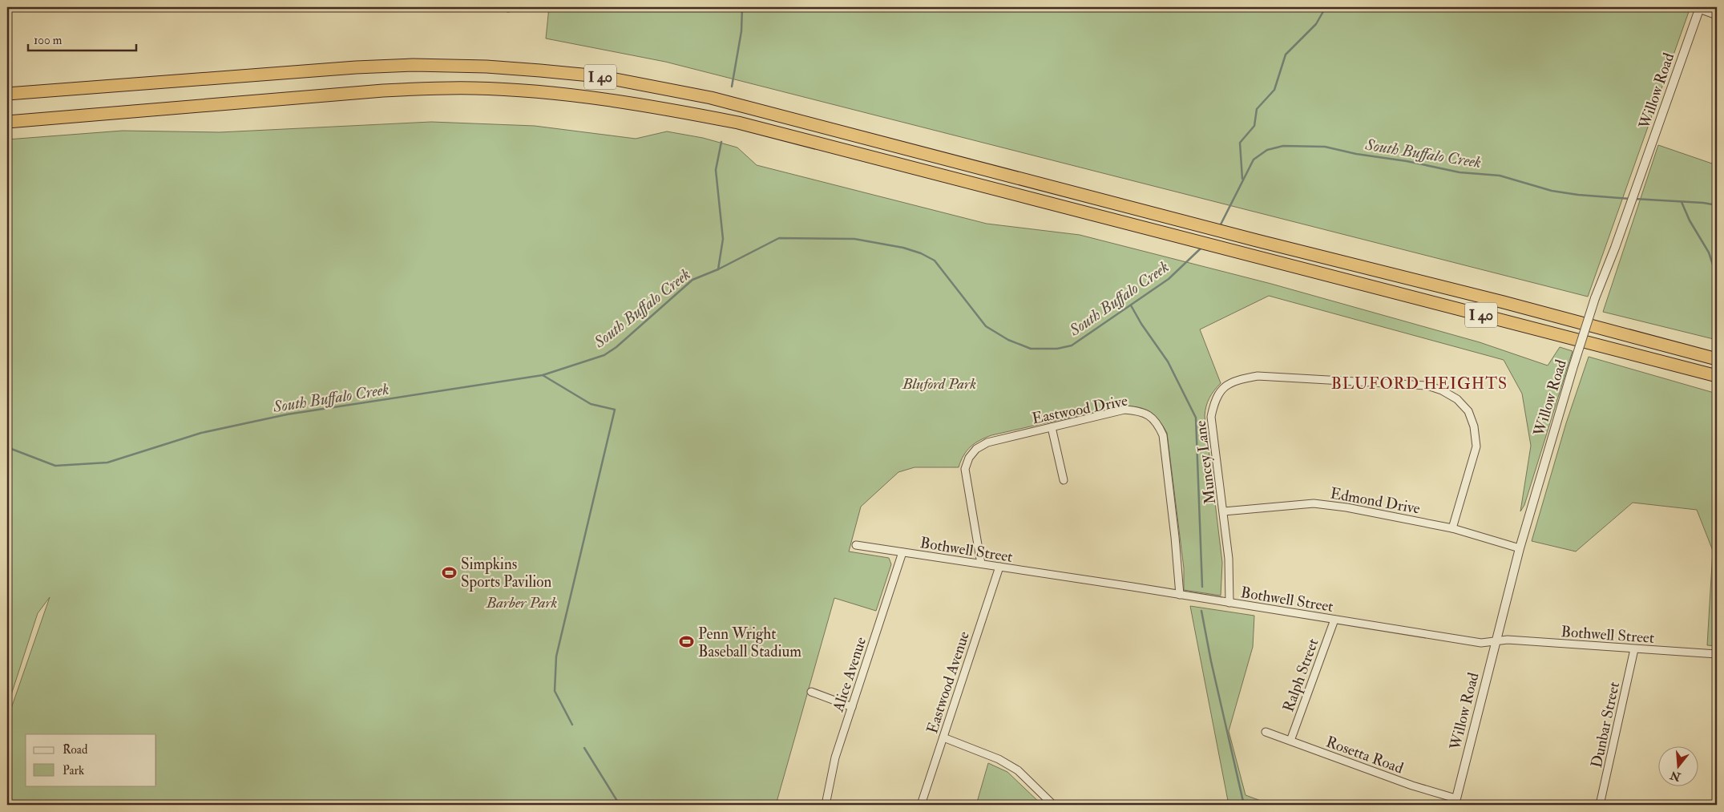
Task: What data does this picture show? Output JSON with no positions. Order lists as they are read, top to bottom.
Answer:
{
  "streets": {
    "highway": ["I 40"],
    "street": [
      "Willow Road",
      "Eastwood Drive",
      "Muncey Lane",
      "Edmond Drive",
      "Bothwell Street",
      "Alice Avenue",
      "Ralph Street",
      "Eastwood Avenue",
      "Dunbar Street",
      "Rosetta Road"
    ]
  },
  "crossings": [
    ["Willow Road", "Edmond Drive"],
    ["Willow Road", "Bothwell Street"],
    ["Willow Road", "Rosetta Road"],
    ["Eastwood Drive", "Bothwell Street"],
    ["Muncey Lane", "Edmond Drive"],
    ["Muncey Lane", "Bothwell Street"],
    ["Bothwell Street", "Alice Avenue"],
    ["Bothwell Street", "Ralph Street"],
    ["Bothwell Street", "Eastwood Avenue"],
    ["Bothwell Street", "Dunbar Street"],
    ["Ralph Street", "Rosetta Road"]
  ],
  "districts": ["BLUFORD HEIGHTS"],
  "water": ["South Buffalo Creek"],
  "parks": ["Bluford Park", "Barber Park"],
  "places": {
    "sports": ["Simpkins Sports Pavilion", "Penn Wright Baseball Stadium"]
  },
  "legend": ["Road", "Park"],
  "scale_bar": "100 m",
  "north": "bottom"
}
